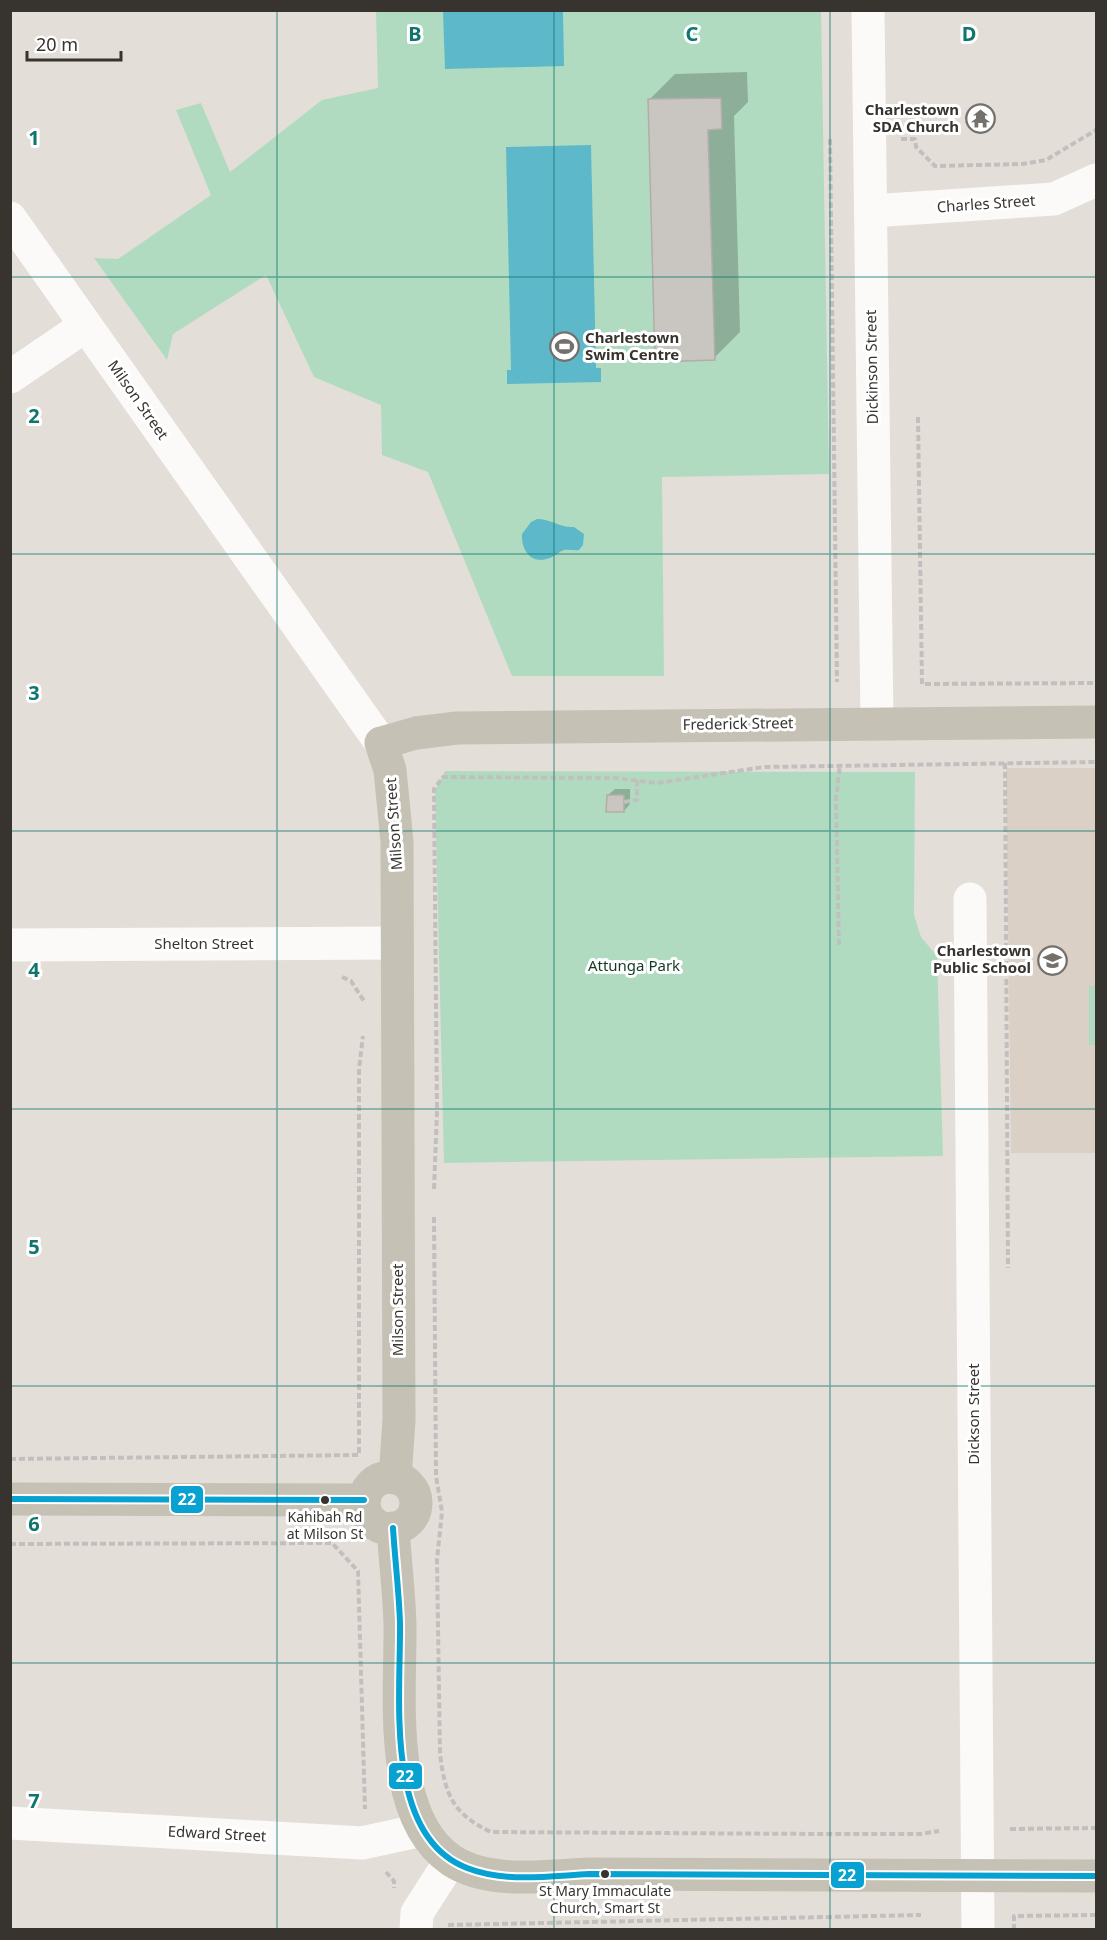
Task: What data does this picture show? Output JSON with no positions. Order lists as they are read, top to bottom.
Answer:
{
  "streets": {
    "main road": ["Milson Street", "Frederick Street"],
    "street": [
      "Charles Street",
      "Dickinson Street",
      "Shelton Street",
      "Dickson Street",
      "Edward Street"
    ]
  },
  "crossings": [
    ["Charles Street", "Dickinson Street"],
    ["Dickinson Street", "Frederick Street"],
    ["Milson Street", "Frederick Street"],
    ["Milson Street", "Shelton Street"]
  ],
  "parks": ["Attunga Park"],
  "places": {
    "temple": ["Charlestown SDA Church"],
    "sports": ["Charlestown Swim Centre"],
    "school or university": ["Charlestown Public School"],
    "other": ["Kahibah Rd at Milson St", "St Mary Immaculate Church, Smart St"]
  },
  "lines": ["transit line 22"],
  "scale_bar": "20 m",
  "grid": {
    "columns": ["B", "C", "D"],
    "rows": [
      "1",
      "2",
      "3",
      "4",
      "5",
      "6",
      "7"
    ]
  }
}
